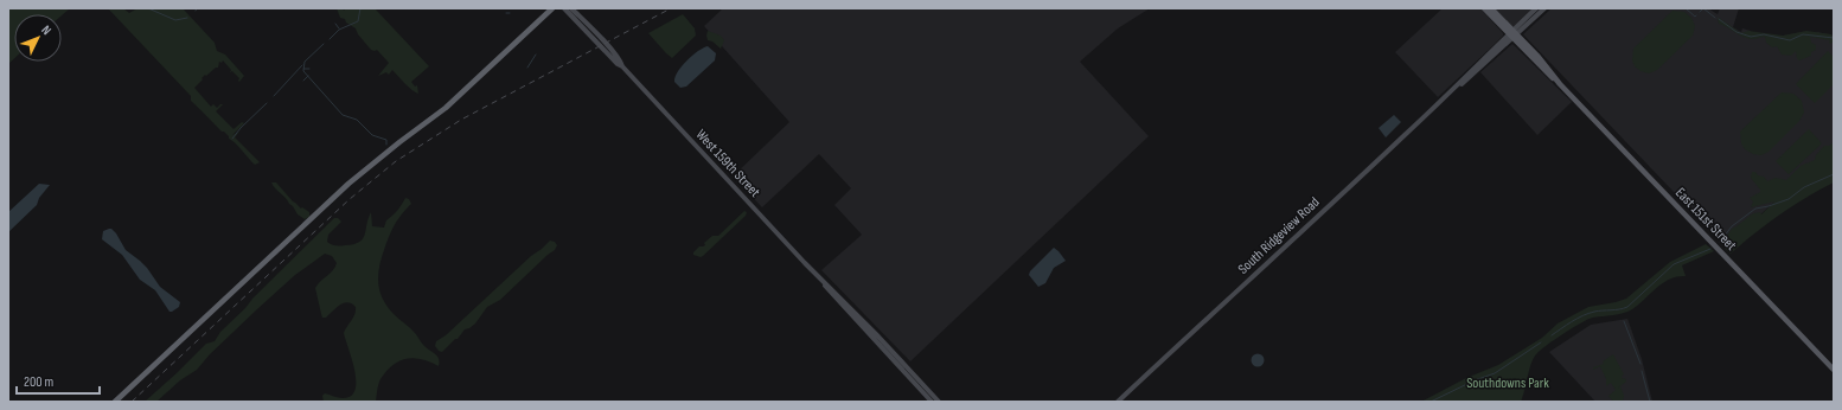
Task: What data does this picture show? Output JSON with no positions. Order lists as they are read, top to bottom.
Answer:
{
  "streets": {
    "main road": ["West 159th Street", "East 151st Street", "South Ridgeview Road"]
  },
  "crossings": [
    ["East 151st Street", "South Ridgeview Road"]
  ],
  "parks": ["Southdowns Park"],
  "scale_bar": "200 m",
  "north": "top right"
}
